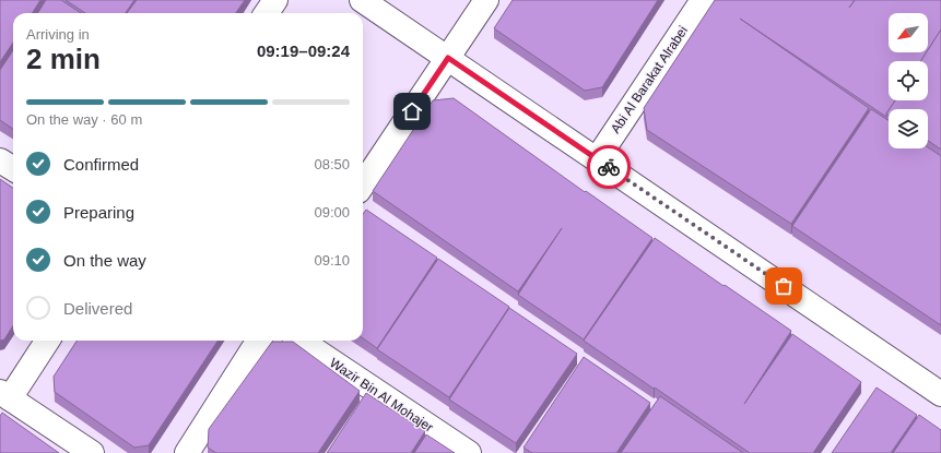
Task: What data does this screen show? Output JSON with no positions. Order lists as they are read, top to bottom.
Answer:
{
  "streets": {
    "street": ["Abi Al Barakat Alrabei", "Wazir Bin Al Mohajer"]
  },
  "north": "bottom left",
  "page": {
    "heading": ["2 min", "Arriving in", "09:19–09:24"],
    "bar": "On the way · 60 m",
    "list": [
      ["Confirmed", "08:50"],
      ["Preparing", "09:00"],
      ["On the way", "09:10"],
      "Delivered"
    ]
  }
}
